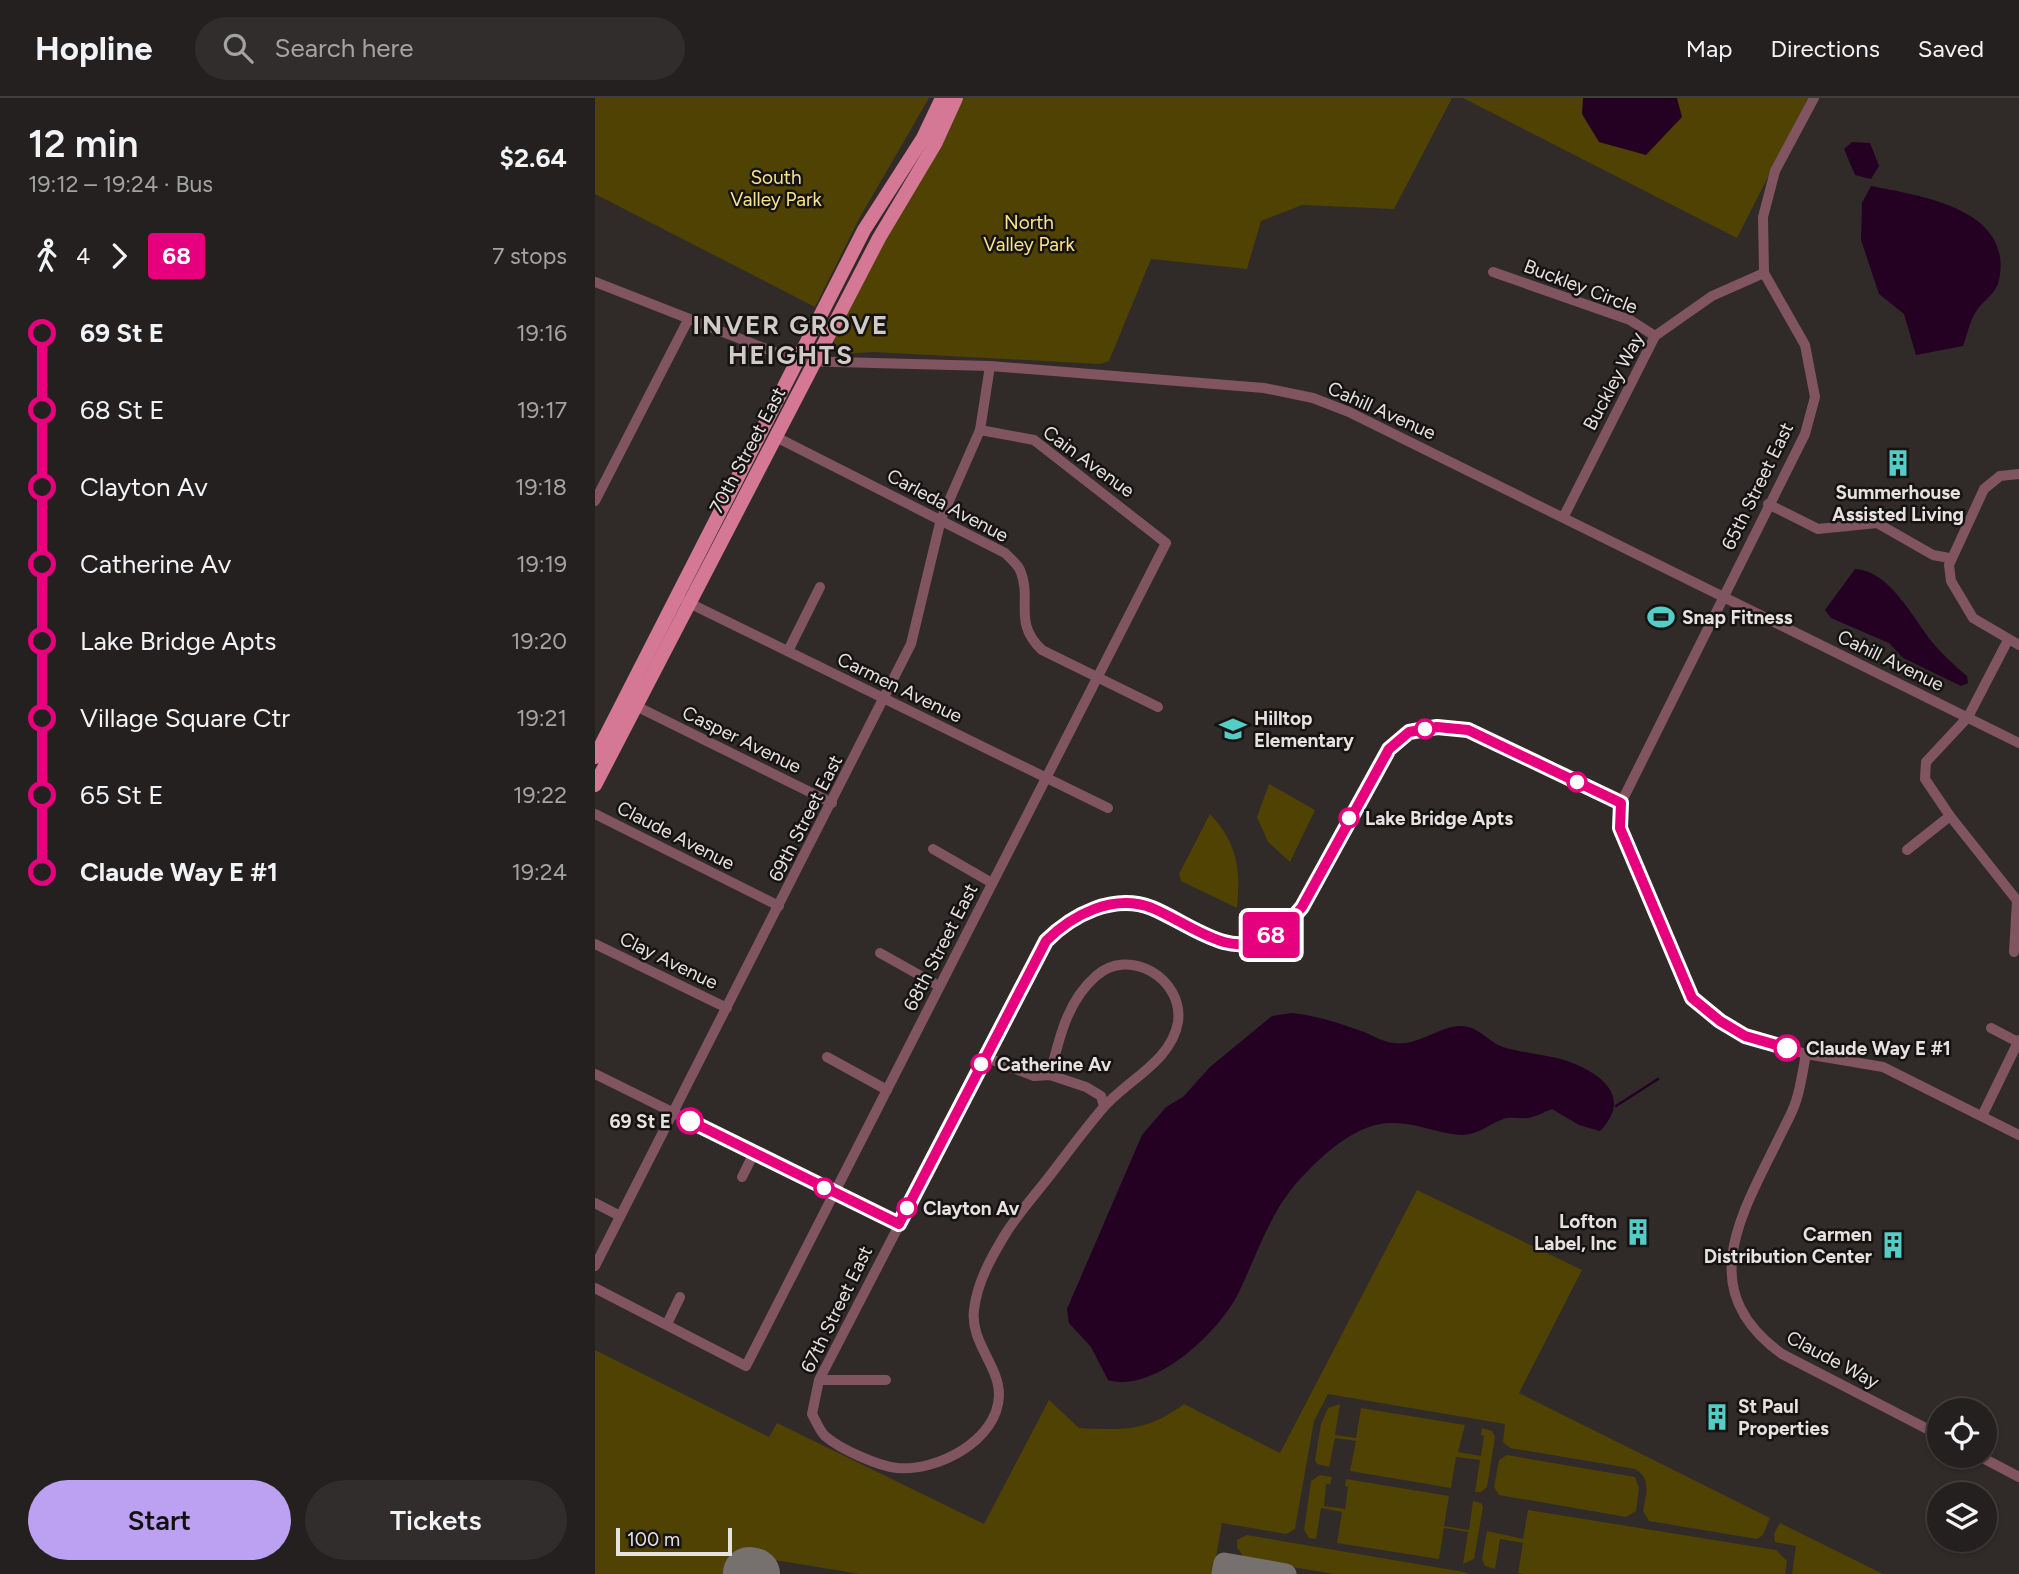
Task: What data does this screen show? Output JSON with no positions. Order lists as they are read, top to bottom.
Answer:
{
  "streets": {
    "main road": ["70th Street East"],
    "street": [
      "Buckley Circle",
      "Buckley Way",
      "Cahill Avenue",
      "Cain Avenue",
      "65th Street East",
      "Carleda Avenue",
      "Carmen Avenue",
      "Casper Avenue",
      "69th Street East",
      "Claude Avenue",
      "68th Street East",
      "Clay Avenue",
      "67th Street East",
      "Claude Way"
    ]
  },
  "crossings": [
    ["Buckley Circle", "Buckley Way"],
    ["Buckley Way", "Cahill Avenue"],
    ["Buckley Way", "65th Street East"],
    ["Cahill Avenue", "70th Street East"],
    ["Cahill Avenue", "65th Street East"],
    ["Cahill Avenue", "69th Street East"],
    ["70th Street East", "Carleda Avenue"],
    ["70th Street East", "Carmen Avenue"],
    ["70th Street East", "Casper Avenue"],
    ["Cain Avenue", "69th Street East"],
    ["Cain Avenue", "68th Street East"],
    ["65th Street East", "67th Street East"],
    ["Carleda Avenue", "69th Street East"],
    ["Carleda Avenue", "68th Street East"],
    ["Carmen Avenue", "69th Street East"],
    ["Carmen Avenue", "68th Street East"],
    ["Casper Avenue", "69th Street East"],
    ["69th Street East", "Claude Avenue"],
    ["69th Street East", "Clay Avenue"]
  ],
  "districts": ["INVER GROVE HEIGHTS"],
  "parks": ["South Valley Park", "North Valley Park"],
  "places": {
    "building": [
      "Summerhouse Assisted Living",
      "Lofton Label, Inc",
      "Carmen Distribution Center",
      "St Paul Properties"
    ],
    "sports": ["Snap Fitness"],
    "school or university": ["Hilltop Elementary"],
    "other": [
      "Lake Bridge Apts",
      "Claude Way E #1",
      "Catherine Av",
      "69 St E",
      "Clayton Av"
    ]
  },
  "lines": ["bus line 68"],
  "scale_bar": "100 m",
  "page": {
    "header": "Hopline",
    "search": "Search here",
    "nav": ["Map", "Directions", "Saved"],
    "heading": ["12 min", "19:12 – 19:24 · Bus", "$2.64"],
    "on_map": "68",
    "legs": ["4", "68", "7 stops"],
    "list": [
      {
        "name": "69 St E",
        "value": "19:16"
      },
      {
        "name": "68 St E",
        "value": "19:17"
      },
      {
        "name": "Clayton Av",
        "value": "19:18"
      },
      {
        "name": "Catherine Av",
        "value": "19:19"
      },
      {
        "name": "Lake Bridge Apts",
        "value": "19:20"
      },
      {
        "name": "Village Square Ctr",
        "value": "19:21"
      },
      {
        "name": "65 St E",
        "value": "19:22"
      },
      {
        "name": "Claude Way E #1",
        "value": "19:24"
      }
    ],
    "buttons": ["Start", "Tickets"],
    "scale": "100 m"
  }
}
